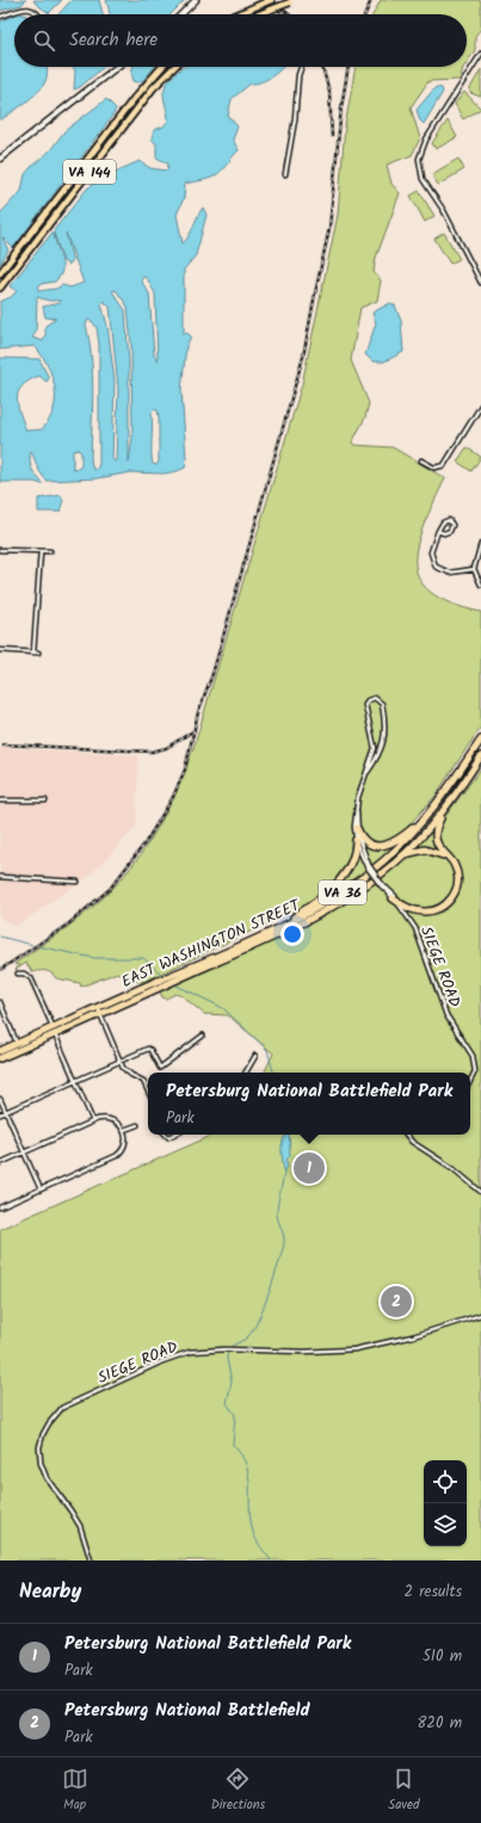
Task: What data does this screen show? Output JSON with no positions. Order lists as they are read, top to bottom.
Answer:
{
  "streets": {
    "highway": ["VA 36", "EAST WASHINGTON STREET"],
    "main road": ["VA 144"],
    "street": ["SIEGE ROAD"]
  },
  "page": {
    "search": "Search here",
    "popup": ["Petersburg National Battlefield Park", "Park"],
    "pins": ["1", "2"],
    "heading": ["Nearby", "2 results"],
    "list": [
      {
        "mark": "1",
        "name": "Petersburg National Battlefield Park",
        "note": "Park",
        "value": "510 m"
      },
      {
        "mark": "2",
        "name": "Petersburg National Battlefield",
        "note": "Park",
        "value": "820 m"
      }
    ],
    "nav": ["Map", "Directions", "Saved"]
  }
}
